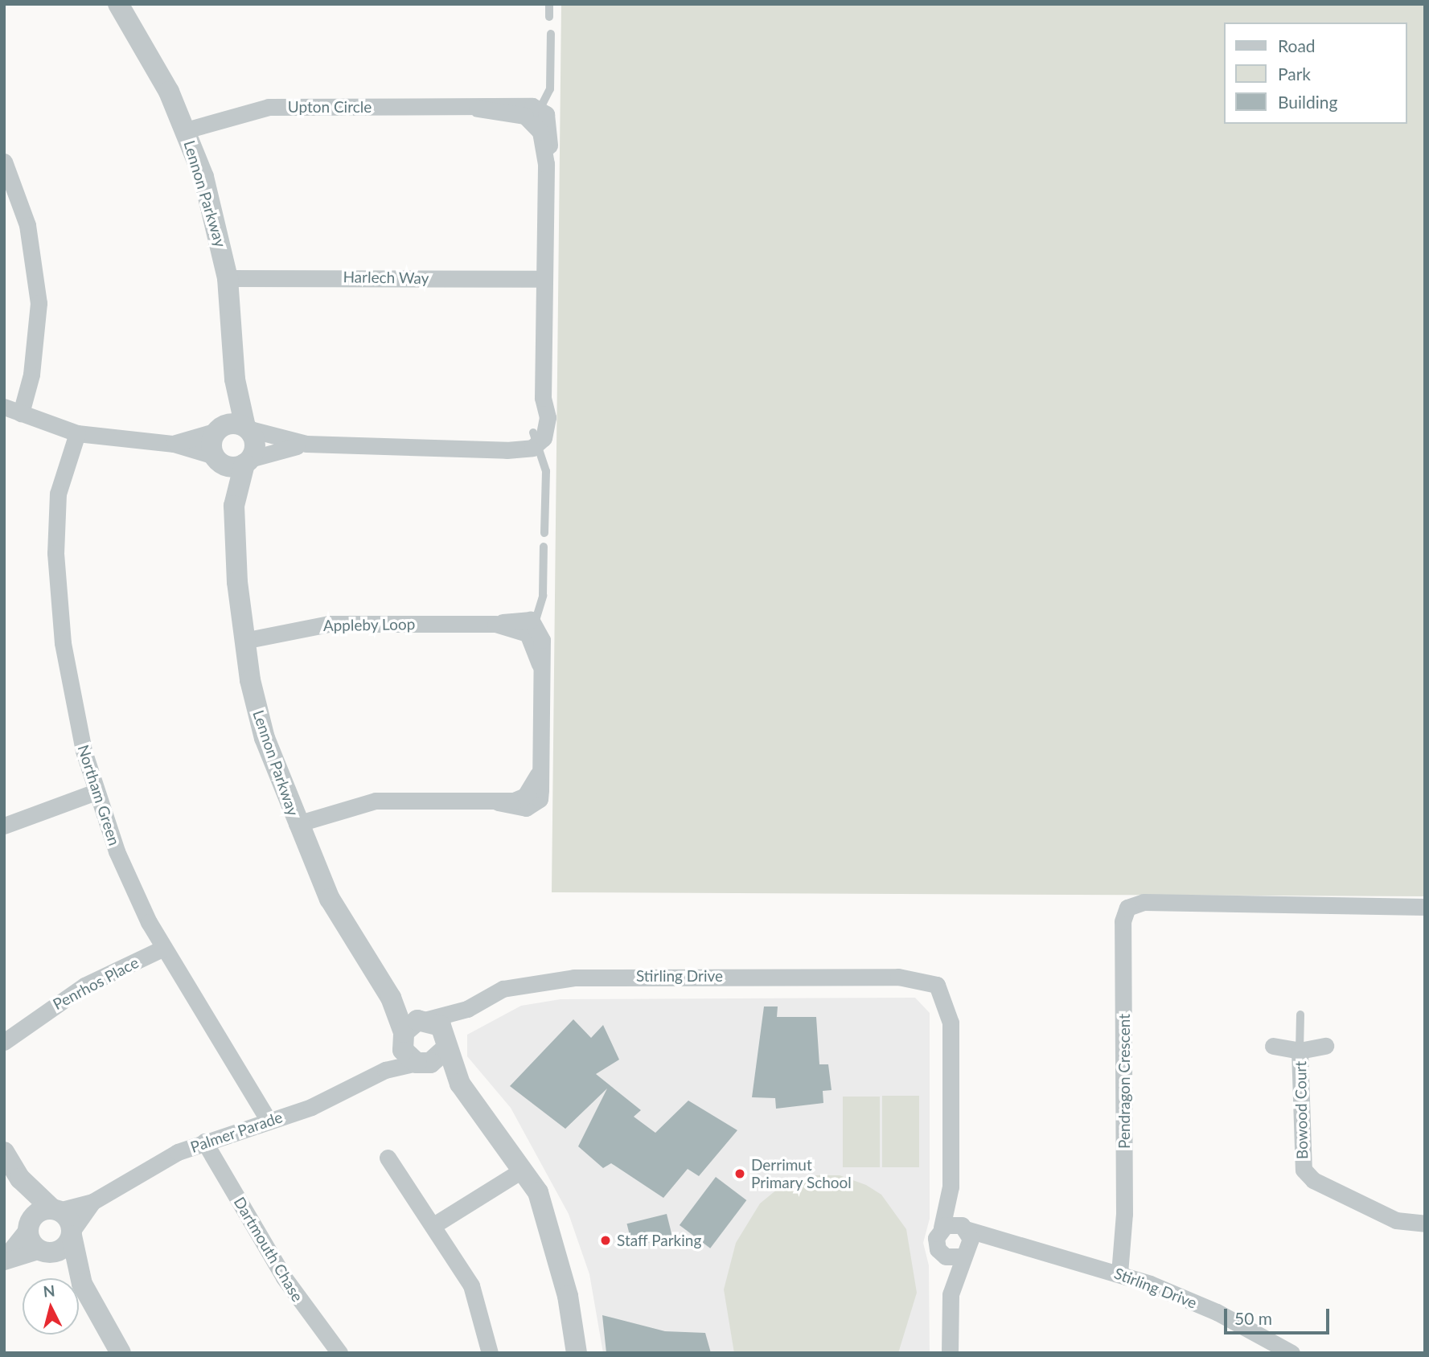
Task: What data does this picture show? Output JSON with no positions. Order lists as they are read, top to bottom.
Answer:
{
  "streets": {
    "street": [
      "Upton Circle",
      "Lennon Parkway",
      "Harlech Way",
      "Appleby Loop",
      "Northam Green",
      "Stirling Drive",
      "Penrhos Place",
      "Pendragon Crescent",
      "Bowood Court",
      "Palmer Parade",
      "Dartmouth Chase"
    ]
  },
  "crossings": [
    ["Upton Circle", "Lennon Parkway"],
    ["Lennon Parkway", "Harlech Way"],
    ["Lennon Parkway", "Appleby Loop"],
    ["Lennon Parkway", "Stirling Drive"],
    ["Lennon Parkway", "Palmer Parade"],
    ["Northam Green", "Penrhos Place"],
    ["Northam Green", "Palmer Parade"],
    ["Stirling Drive", "Pendragon Crescent"],
    ["Stirling Drive", "Palmer Parade"],
    ["Palmer Parade", "Dartmouth Chase"]
  ],
  "places": ["Derrimut Primary School", "Staff Parking"],
  "legend": ["Road", "Park", "Building"],
  "scale_bar": "50 m",
  "north": "top"
}
